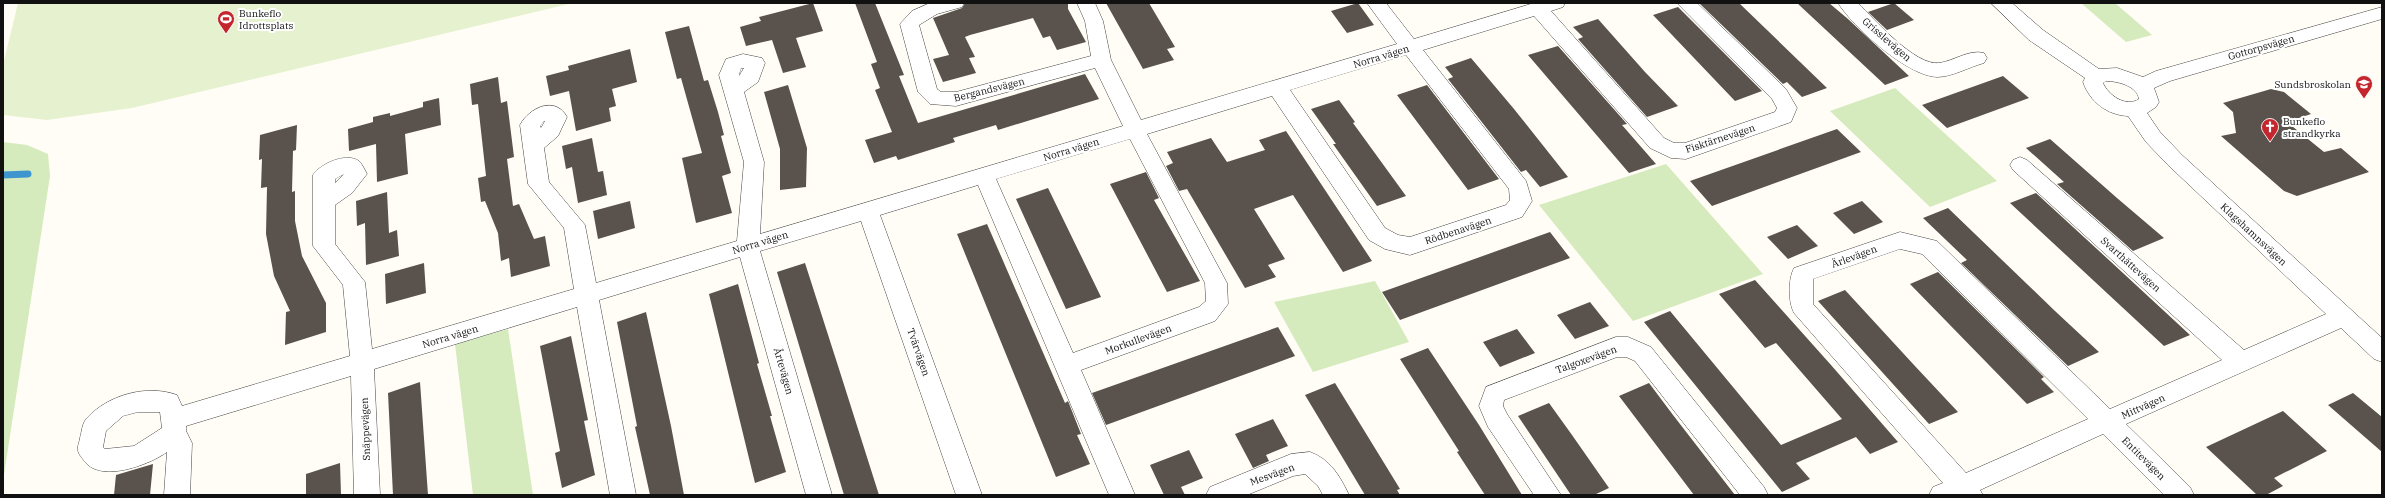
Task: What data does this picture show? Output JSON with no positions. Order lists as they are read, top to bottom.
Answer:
{
  "streets": {
    "street": [
      "Grisslevägen",
      "Gottorpsvägen",
      "Norra vägen",
      "Bergandsvägen",
      "Fisktärnevägen",
      "Rödbenavägen",
      "Klagshamnsvägen",
      "Ärlevägen",
      "Svarthättevägen",
      "Morkullevägen",
      "Tvärvägen",
      "Talgoxevägen",
      "Årtevägen",
      "Mittvägen",
      "Snäppevägen",
      "Entitevägen",
      "Mesvägen"
    ]
  },
  "crossings": [
    ["Norra vägen", "Fisktärnevägen"],
    ["Norra vägen", "Rödbenavägen"],
    ["Norra vägen", "Morkullevägen"],
    ["Norra vägen", "Tvärvägen"],
    ["Norra vägen", "Årtevägen"],
    ["Norra vägen", "Snäppevägen"],
    ["Klagshamnsvägen", "Mittvägen"],
    ["Ärlevägen", "Mittvägen"],
    ["Ärlevägen", "Entitevägen"],
    ["Svarthättevägen", "Mittvägen"],
    ["Mittvägen", "Entitevägen"]
  ],
  "places": {
    "sports": ["Bunkeflo Idrottsplats"],
    "school or university": ["Sundsbroskolan"],
    "church": ["Bunkeflo strandkyrka"]
  }
}
